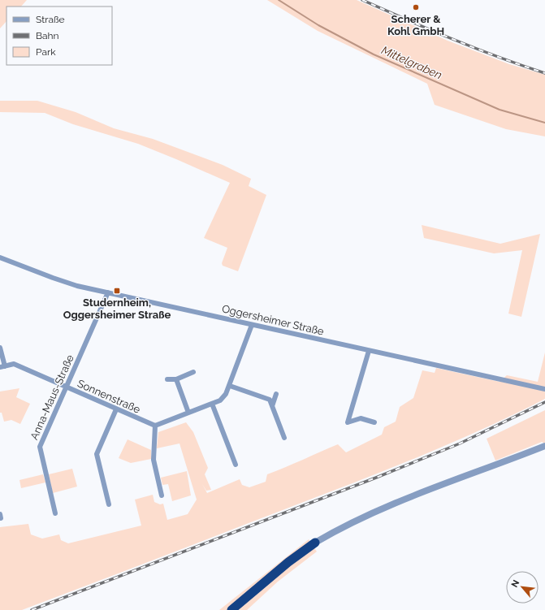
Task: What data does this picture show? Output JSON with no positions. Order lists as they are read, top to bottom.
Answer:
{
  "streets": {
    "street": ["Oggersheimer Straße", "Sonnenstraße", "Anna-Maus-Straße"]
  },
  "crossings": [
    ["Oggersheimer Straße", "Anna-Maus-Straße"],
    ["Sonnenstraße", "Anna-Maus-Straße"]
  ],
  "water": ["Mittelgraben"],
  "places": {
    "other": ["Scherer & Kohl GmbH"],
    "transit": ["Studernheim, Oggersheimer Straße"]
  },
  "legend": ["Straße", "Bahn", "Park"],
  "north": "top left"
}
